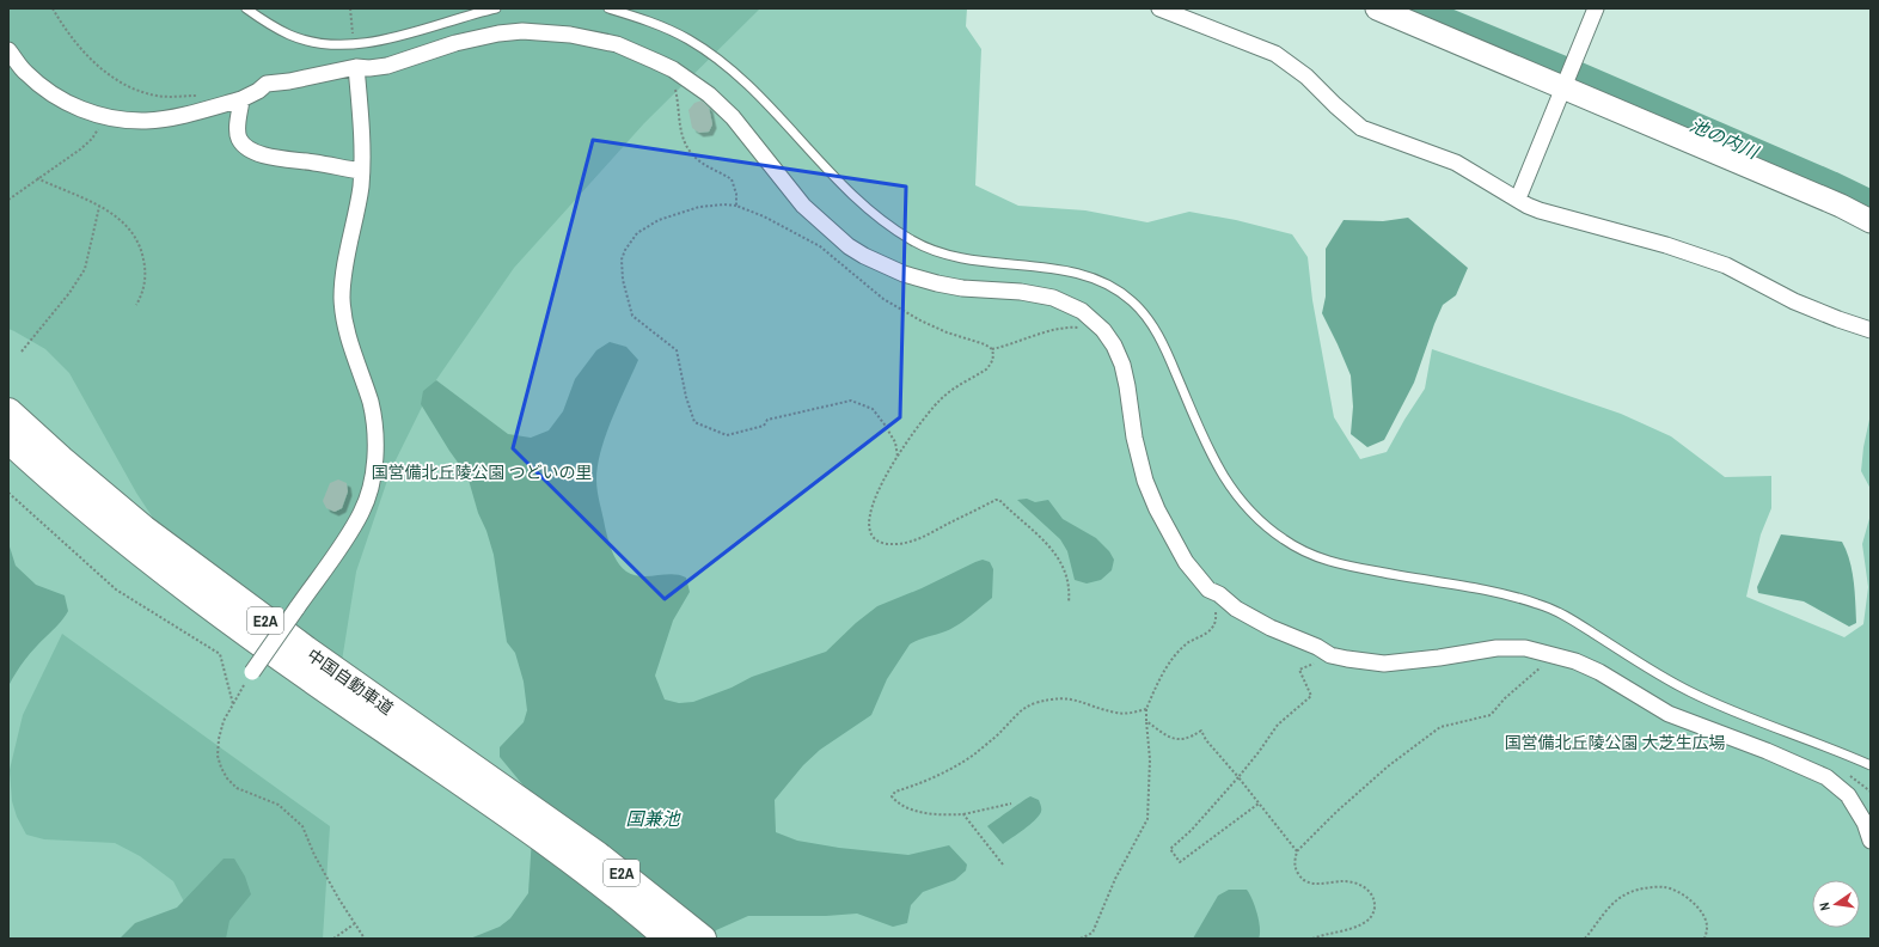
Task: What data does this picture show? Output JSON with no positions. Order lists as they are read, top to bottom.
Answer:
{
  "streets": {
    "highway": ["E2A", "中国自動車道"]
  },
  "water": ["池の内川", "国兼池"],
  "parks": ["国営備北丘陵公園 つどいの里", "国営備北丘陵公園 大芝生広場"],
  "north": "left"
}
